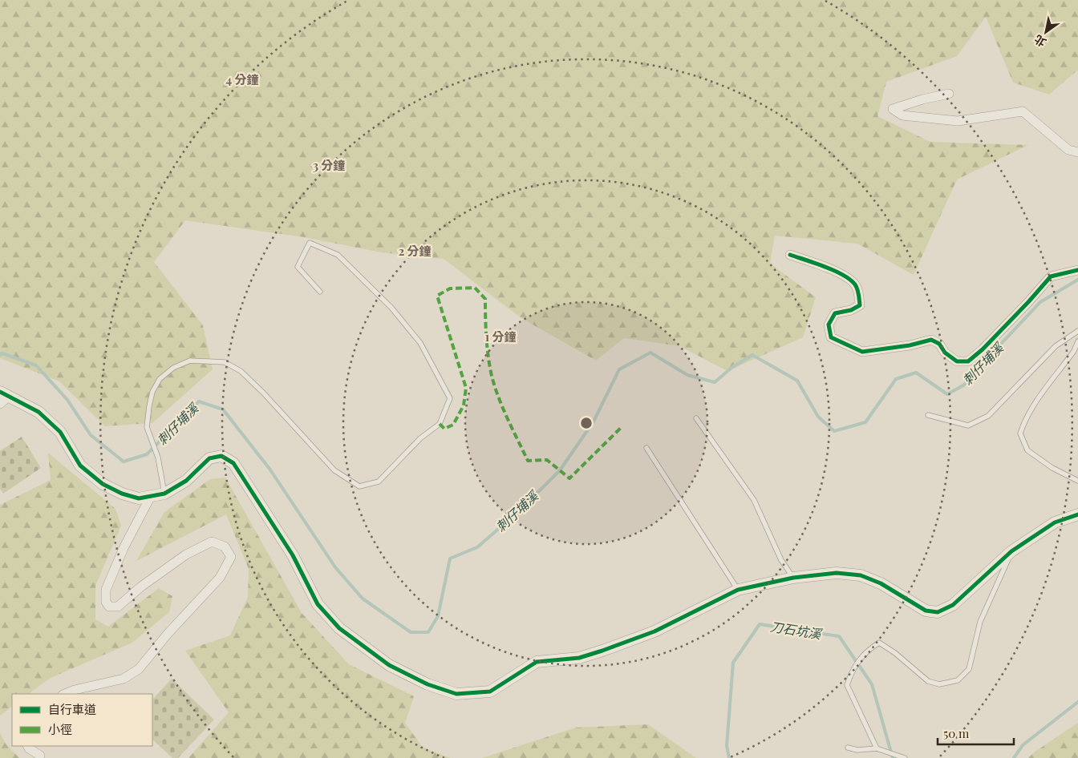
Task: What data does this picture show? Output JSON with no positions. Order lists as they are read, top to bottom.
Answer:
{
  "water": ["刺仔埔溪", "刀石坑溪"],
  "legend": ["自行車道", "小徑"],
  "scale_bar": "50 m",
  "north": "bottom left",
  "rings": [
    "4 分鐘",
    "3 分鐘",
    "2 分鐘",
    "1 分鐘"
  ]
}
